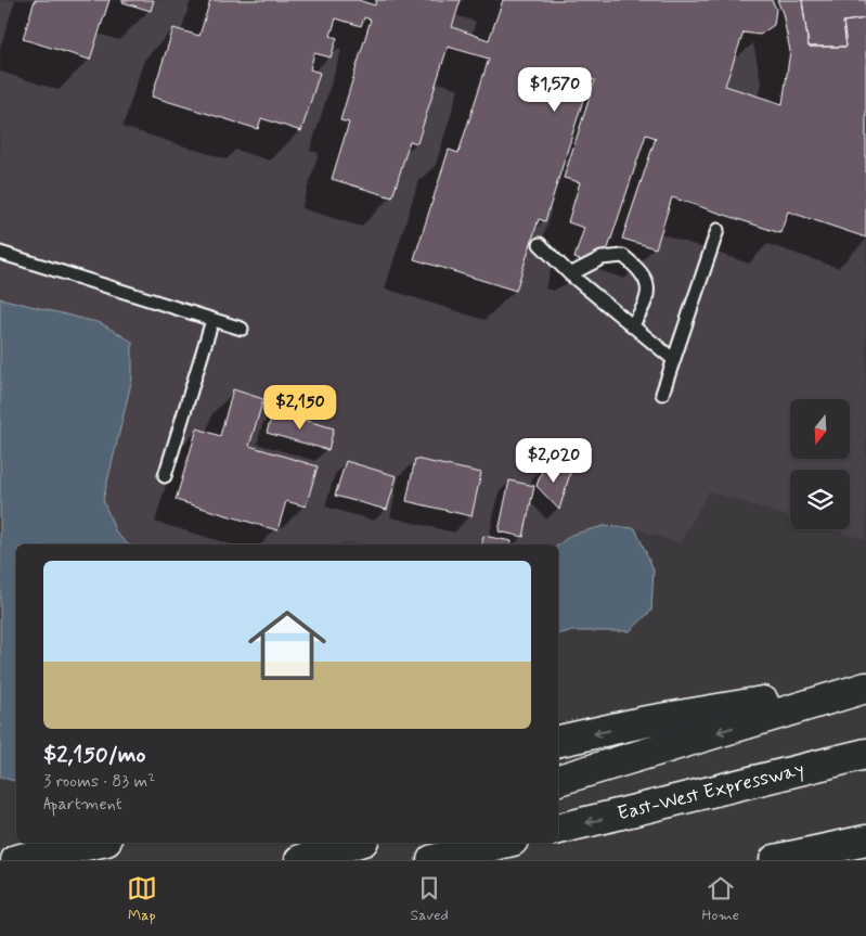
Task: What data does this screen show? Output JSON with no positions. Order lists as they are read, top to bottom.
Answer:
{
  "streets": {
    "highway": ["East-West Expressway"]
  },
  "north": "bottom",
  "page": {
    "price": ["$1,570", "$2,150", "$2,020"],
    "list": [
      {
        "name": "$2,150/mo",
        "note": "3 rooms · 83 m² · Apartment"
      }
    ],
    "tabs": ["Map", "Saved", "Home"]
  }
}
